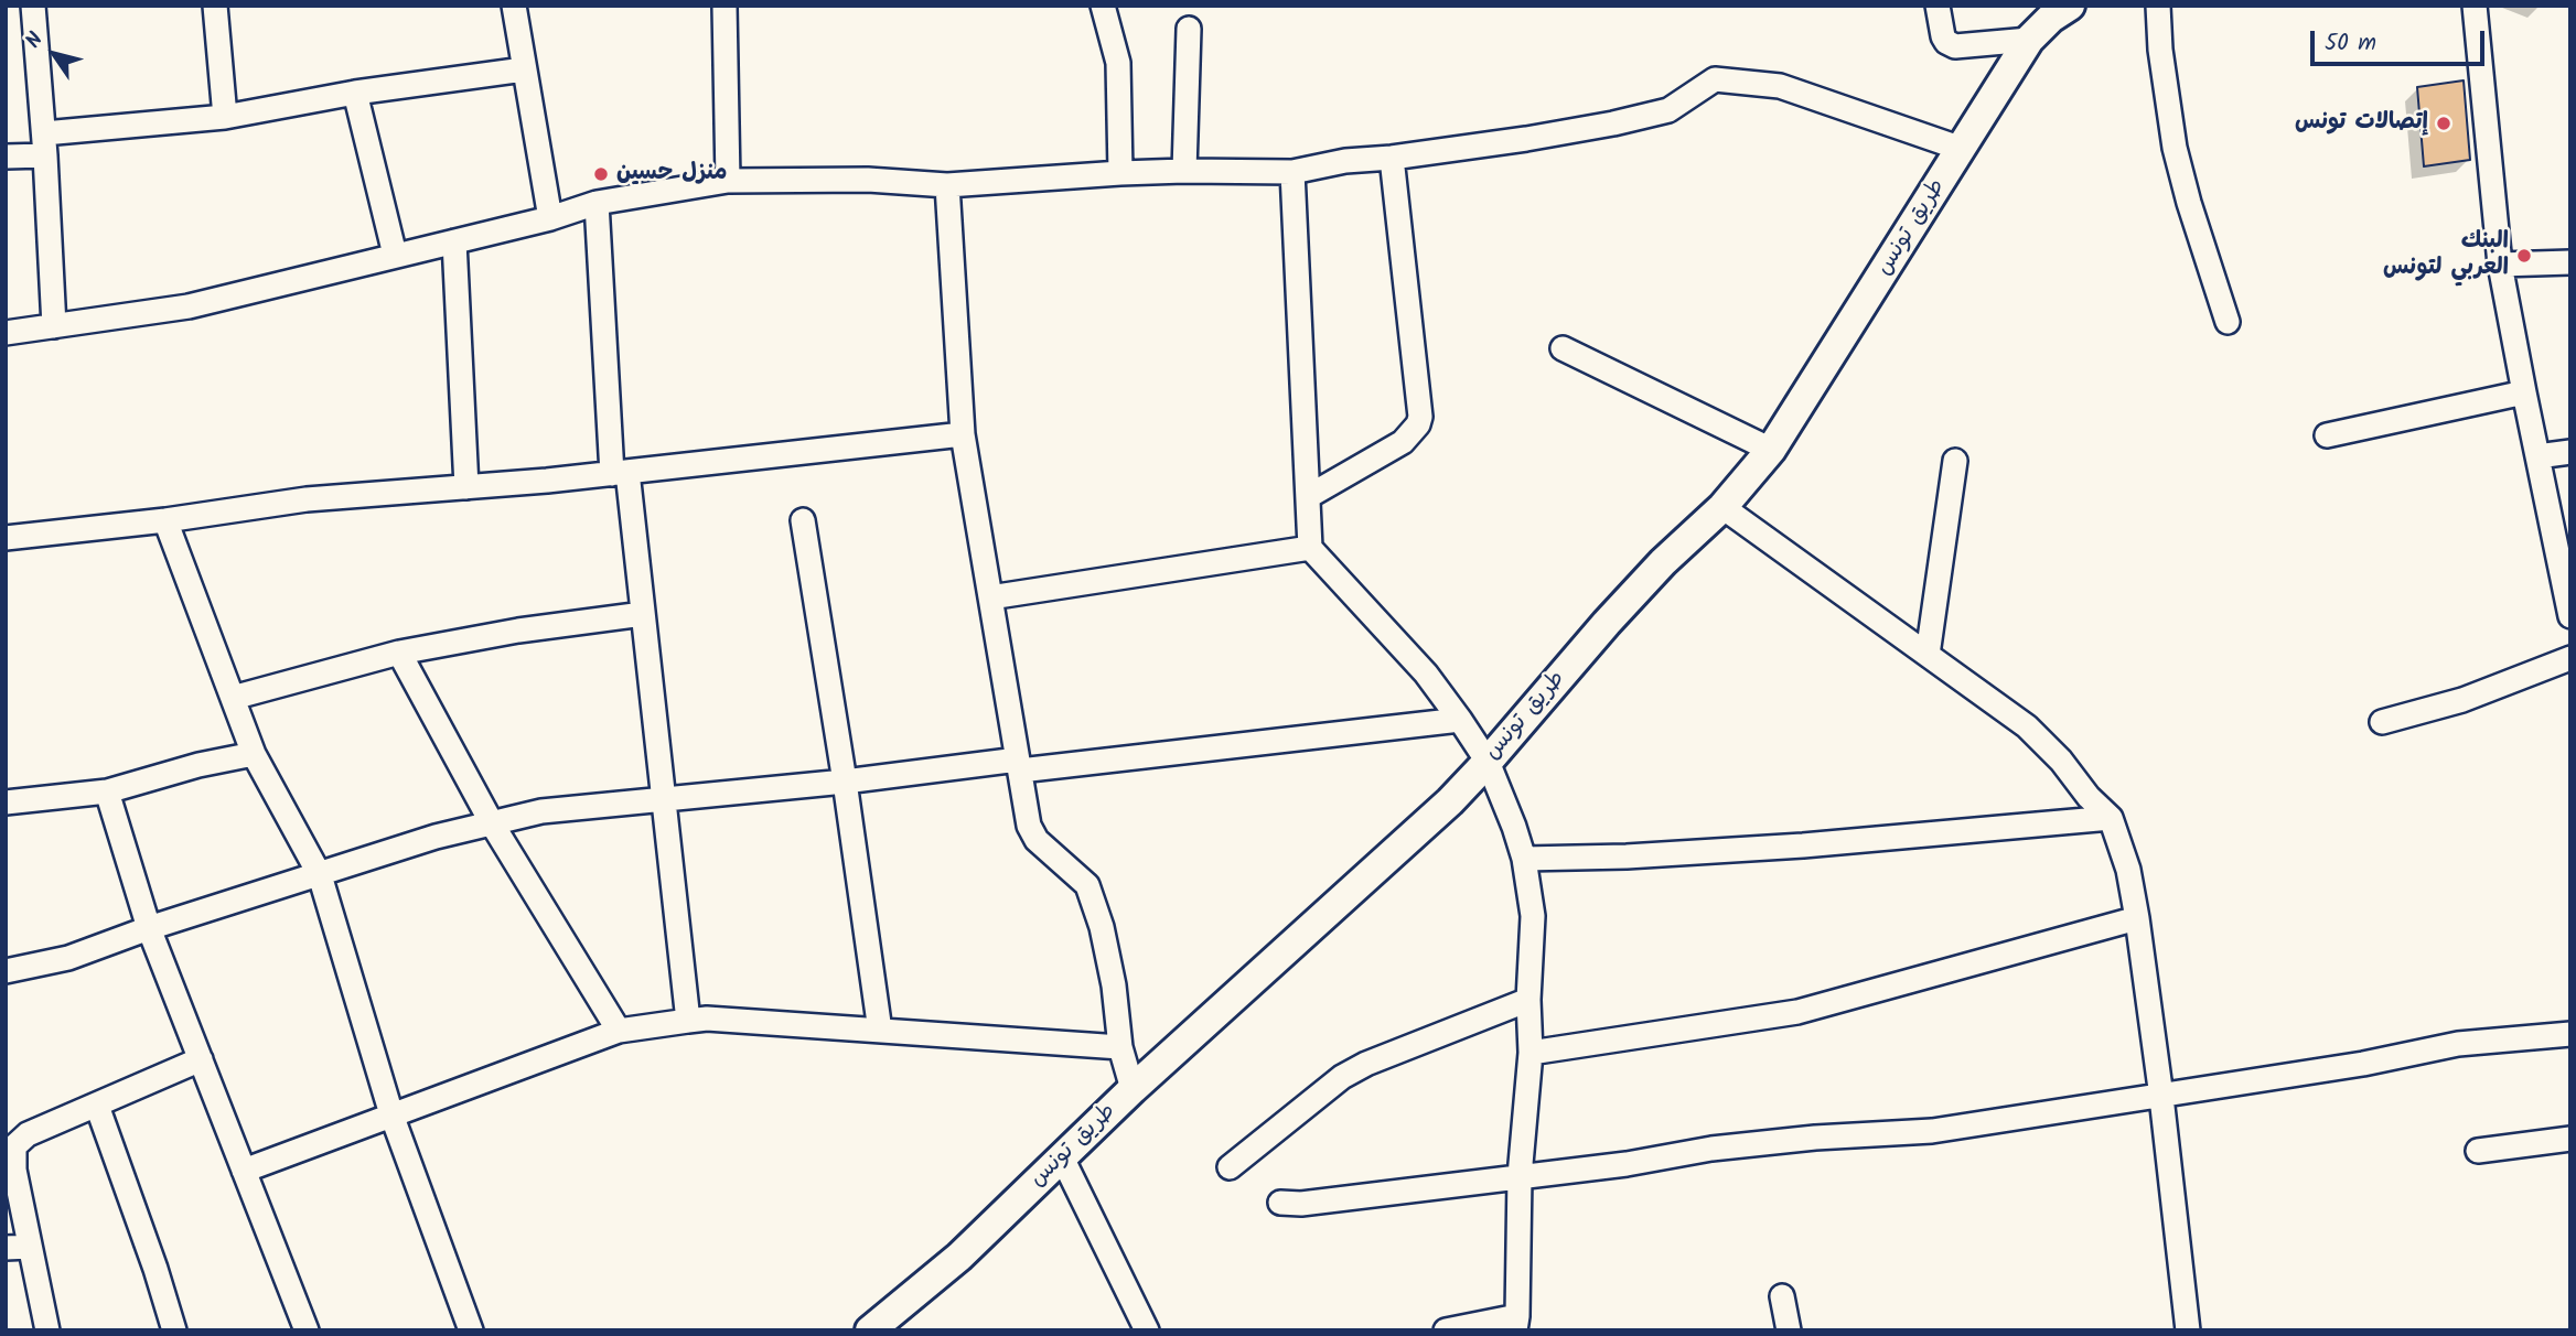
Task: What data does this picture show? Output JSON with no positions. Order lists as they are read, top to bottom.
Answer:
{
  "streets": {
    "main road": ["طريق تونس"]
  },
  "places": ["إتصالات تونس", "منزل حسين", "البنك العربي لتونس"],
  "scale_bar": "50 m",
  "north": "top left"
}
